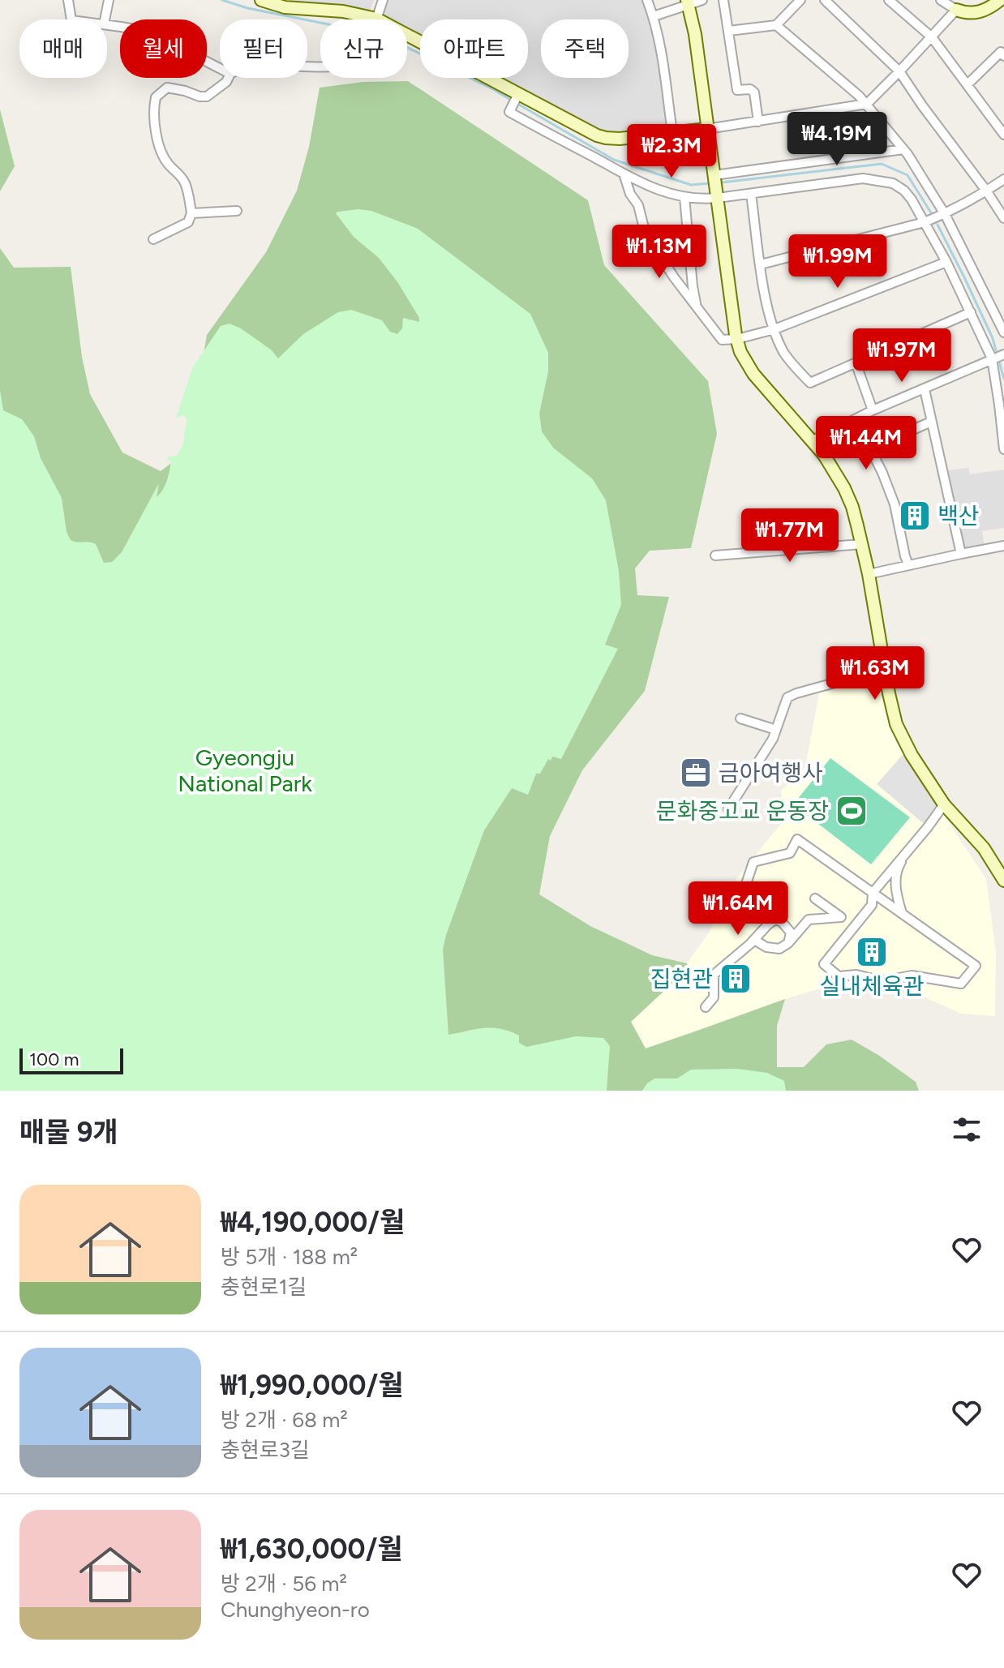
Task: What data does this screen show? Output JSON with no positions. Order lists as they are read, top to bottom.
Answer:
{
  "parks": ["Gyeongju National Park"],
  "places": {
    "building": ["백산", "실내체육관", "집현관"],
    "office": ["금아여행사"],
    "sports": ["문화중고교 운동장"]
  },
  "scale_bar": "100 m",
  "page": {
    "chip": [
      "매매",
      "월세",
      "필터",
      "신규",
      "아파트",
      "주택"
    ],
    "price": [
      "₩4.19M",
      "₩2.3M",
      "₩1.13M",
      "₩1.99M",
      "₩1.97M",
      "₩1.44M",
      "₩1.77M",
      "₩1.63M",
      "₩1.64M"
    ],
    "scale": "100 m",
    "heading": "매물 9개",
    "list": [
      {
        "name": "₩4,190,000/월",
        "note": "방 5개 · 188 m² · 충현로1길"
      },
      {
        "name": "₩1,990,000/월",
        "note": "방 2개 · 68 m² · 충현로3길"
      },
      {
        "name": "₩1,630,000/월",
        "note": "방 2개 · 56 m² · Chunghyeon-ro"
      }
    ]
  }
}
